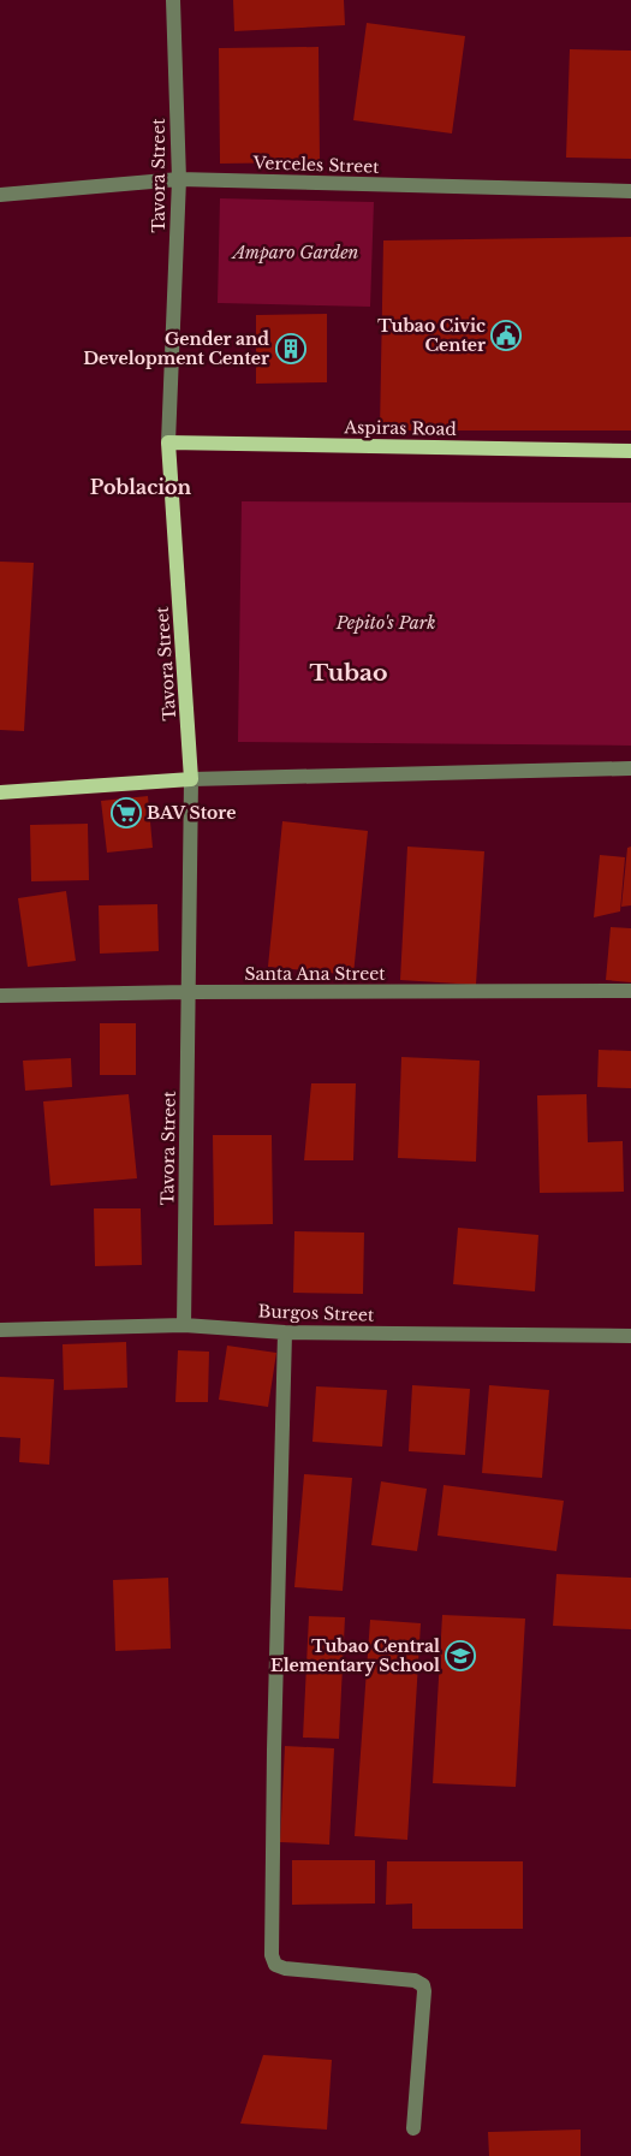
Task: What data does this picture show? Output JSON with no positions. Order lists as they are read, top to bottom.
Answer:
{
  "streets": {
    "main road": ["Tavora Street", "Aspiras Road"],
    "street": ["Verceles Street", "Santa Ana Street", "Burgos Street"]
  },
  "crossings": [
    ["Verceles Street", "Tavora Street"],
    ["Tavora Street", "Aspiras Road"],
    ["Tavora Street", "Santa Ana Street"],
    ["Tavora Street", "Burgos Street"]
  ],
  "districts": ["Poblacion", "Tubao"],
  "parks": ["Amparo Garden", "Pepito's Park"],
  "places": {
    "public building": ["Tubao Civic Center"],
    "building": ["Gender and Development Center"],
    "supermarket": ["BAV Store"],
    "school or university": ["Tubao Central Elementary School"]
  }
}
